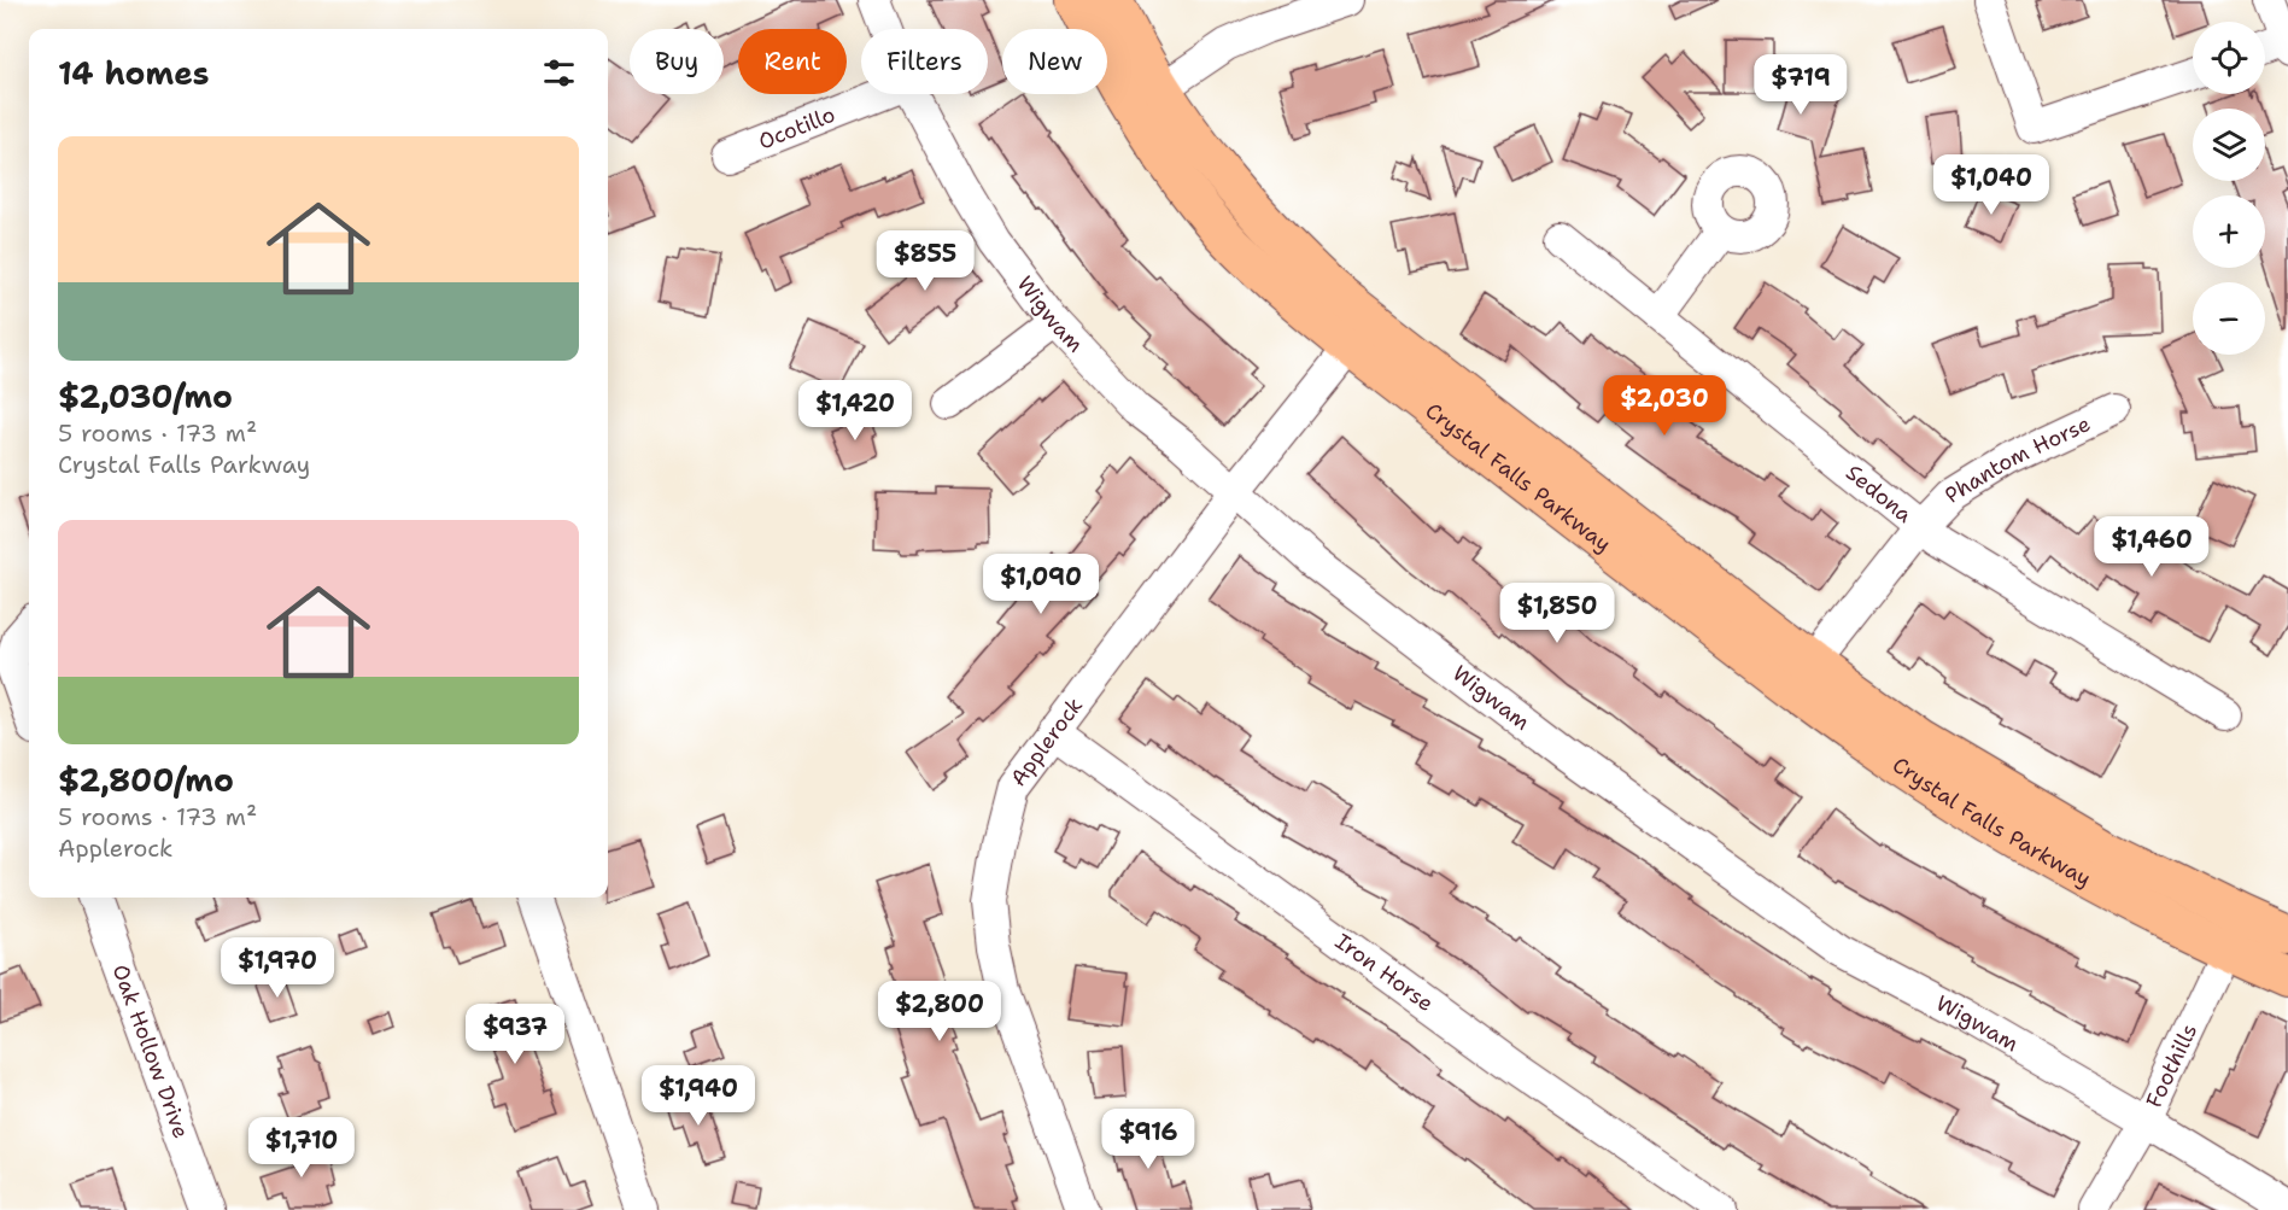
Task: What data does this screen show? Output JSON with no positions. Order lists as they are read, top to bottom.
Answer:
{
  "streets": {
    "main road": ["Crystal Falls Parkway"],
    "street": [
      "Ocotillo",
      "Wigwam",
      "Phantom Horse",
      "Sedona",
      "Applerock",
      "Iron Horse",
      "Oak Hollow Drive",
      "Foothills"
    ]
  },
  "crossings": [
    ["Wigwam", "Applerock"],
    ["Wigwam", "Foothills"],
    ["Phantom Horse", "Crystal Falls Parkway"],
    ["Phantom Horse", "Sedona"],
    ["Crystal Falls Parkway", "Applerock"],
    ["Crystal Falls Parkway", "Foothills"],
    ["Applerock", "Iron Horse"]
  ],
  "page": {
    "map_buttons": ["+", "−"],
    "chip": [
      "Buy",
      "Rent",
      "Filters",
      "New"
    ],
    "heading": "14 homes",
    "price": [
      "$719",
      "$1,040",
      "$855",
      "$2,030",
      "$1,420",
      "$1,460",
      "$1,090",
      "$1,850",
      "$1,970",
      "$2,800",
      "$937",
      "$1,940",
      "$916",
      "$1,710"
    ],
    "list": [
      {
        "name": "$2,030/mo",
        "note": "5 rooms · 173 m² · Crystal Falls Parkway"
      },
      {
        "name": "$2,800/mo",
        "note": "5 rooms · 173 m² · Applerock"
      }
    ]
  }
}
